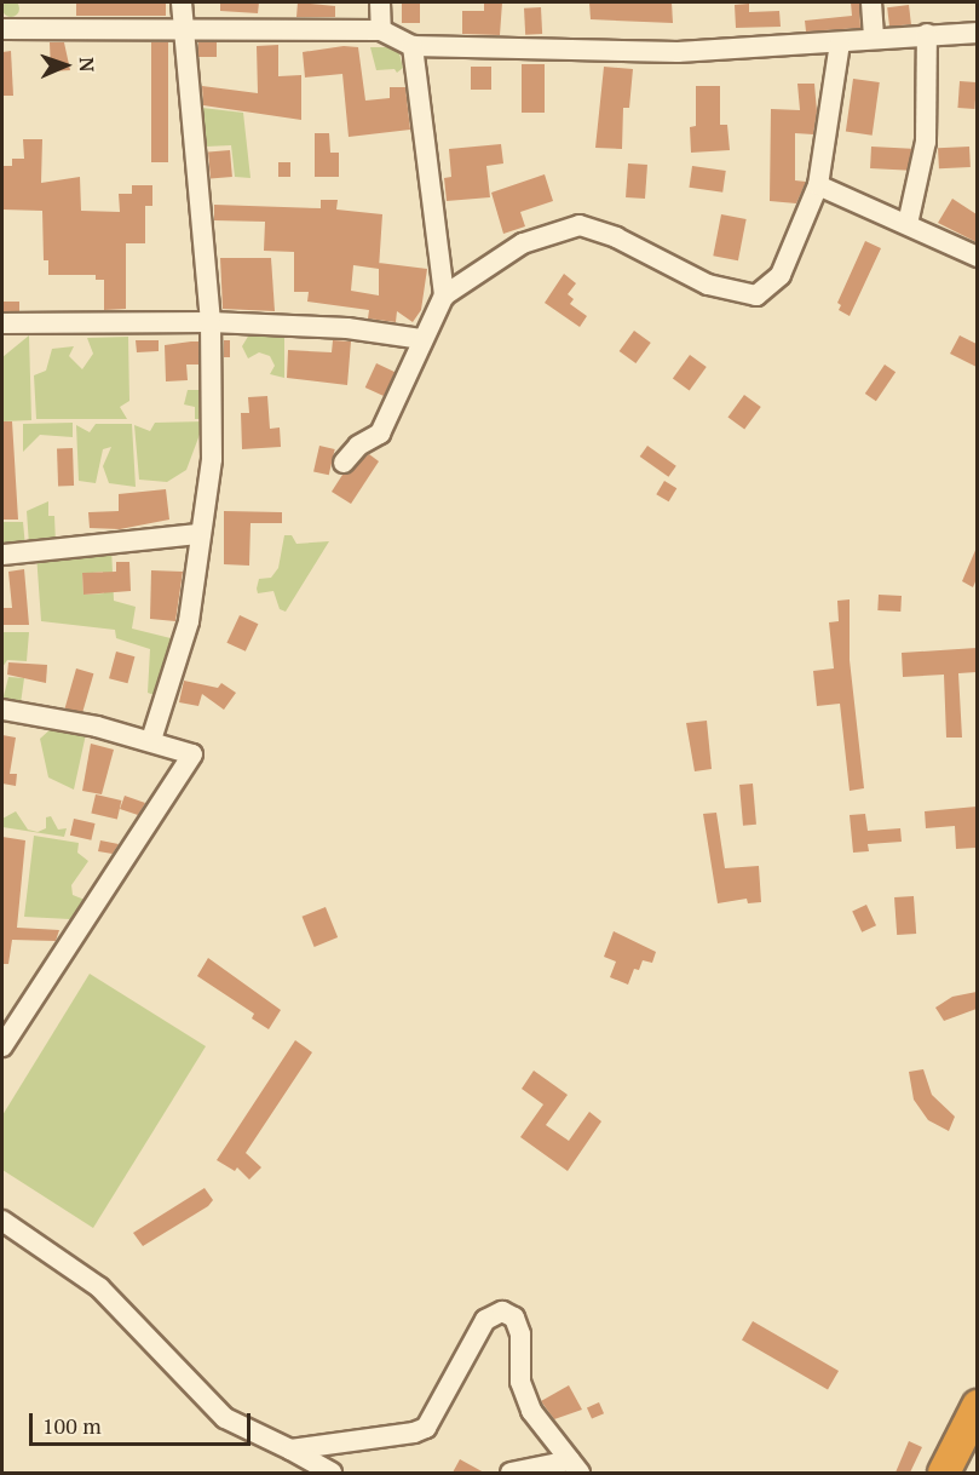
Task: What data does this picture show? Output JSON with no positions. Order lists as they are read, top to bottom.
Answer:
{
  "scale_bar": "100 m",
  "north": "right"
}
